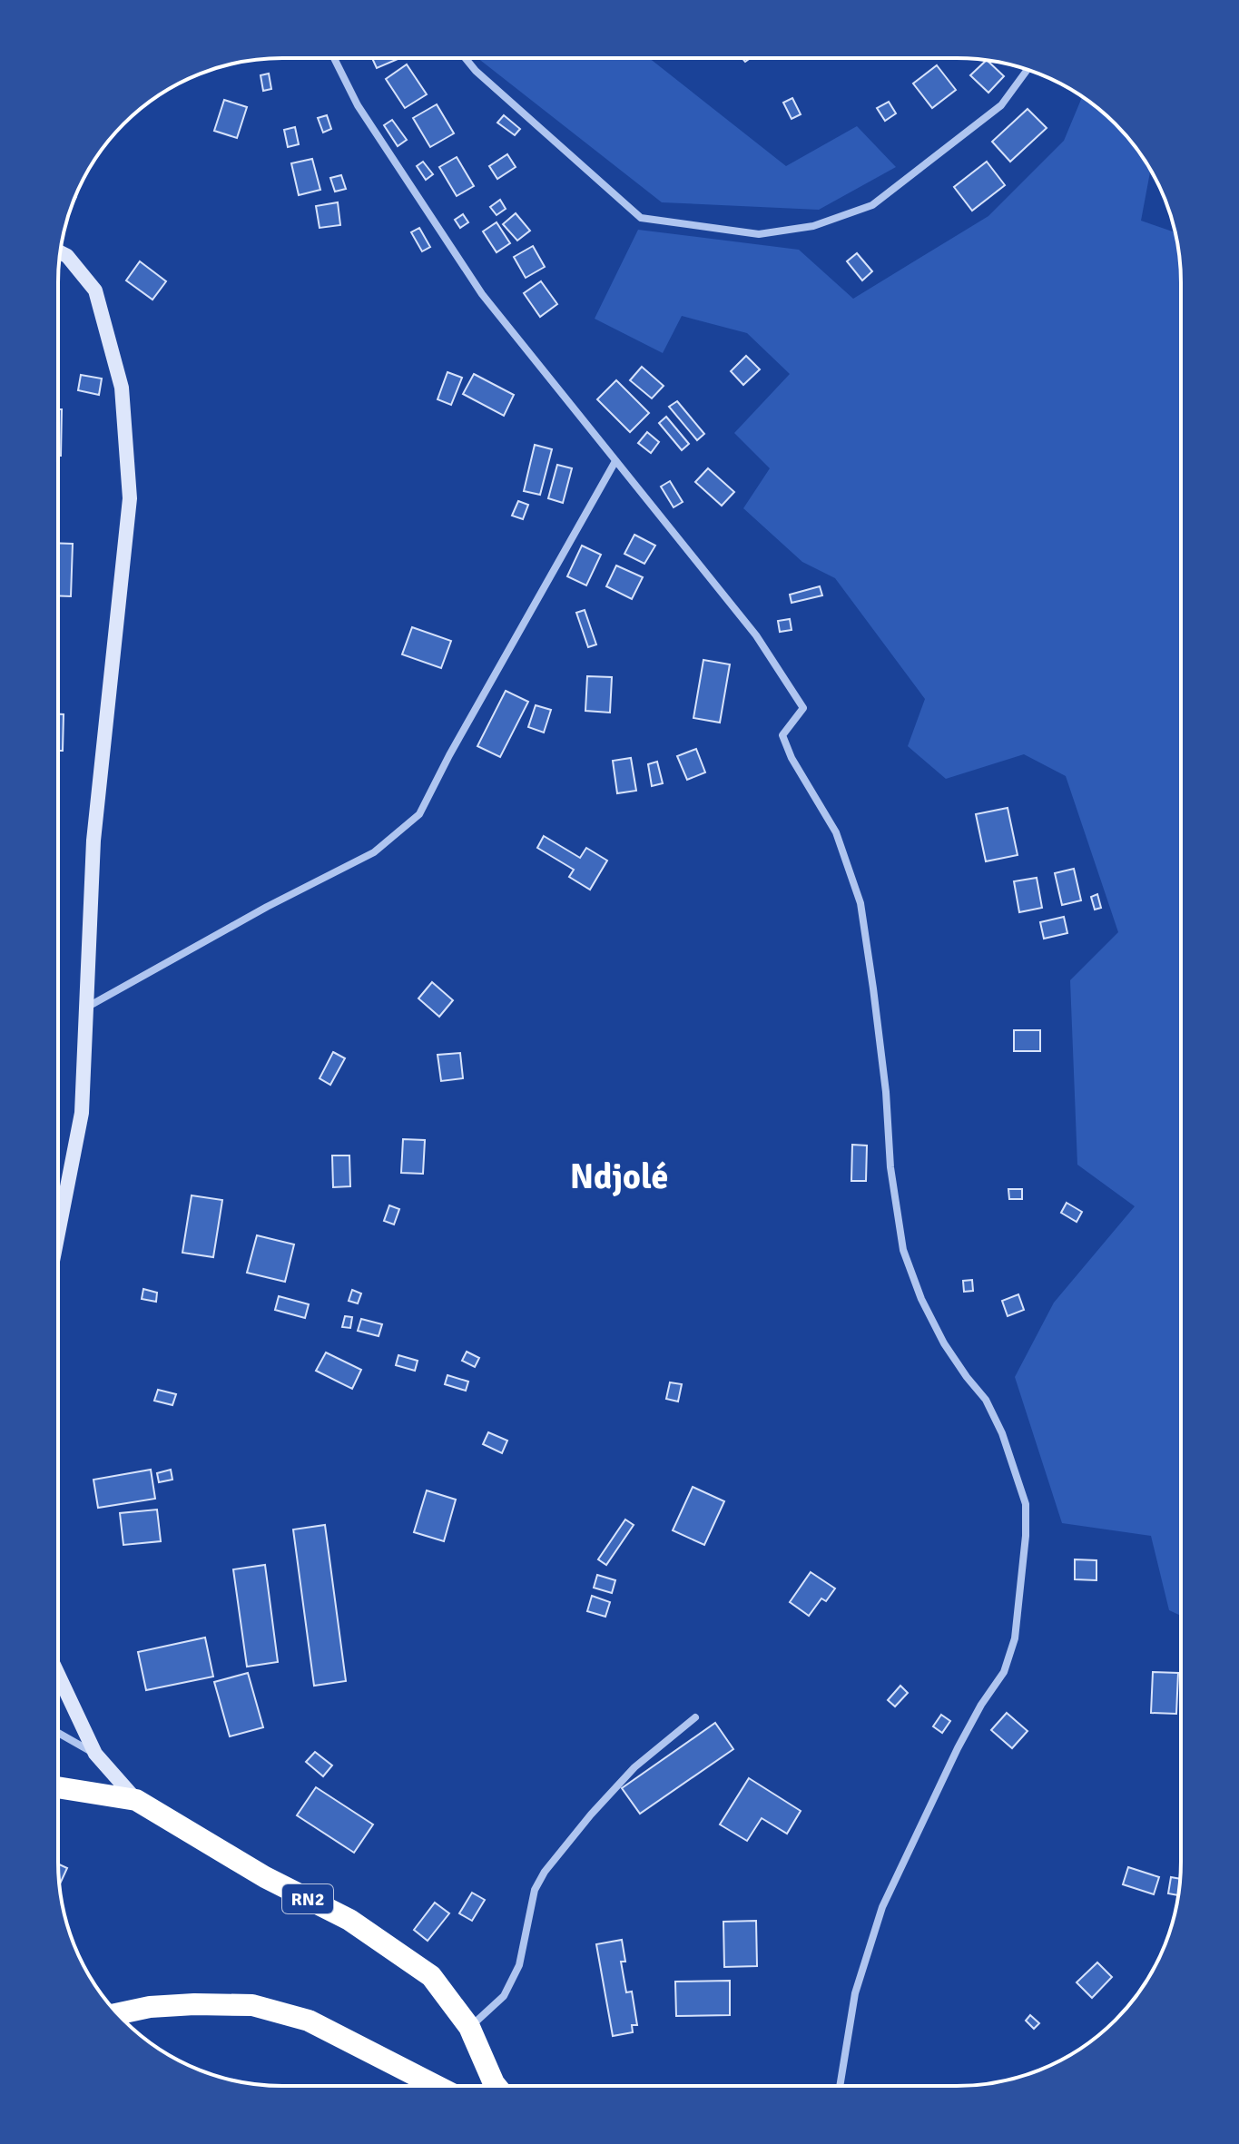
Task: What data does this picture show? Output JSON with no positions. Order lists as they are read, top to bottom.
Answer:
{
  "streets": {
    "highway": ["RN2"]
  },
  "districts": ["Ndjolé"]
}
